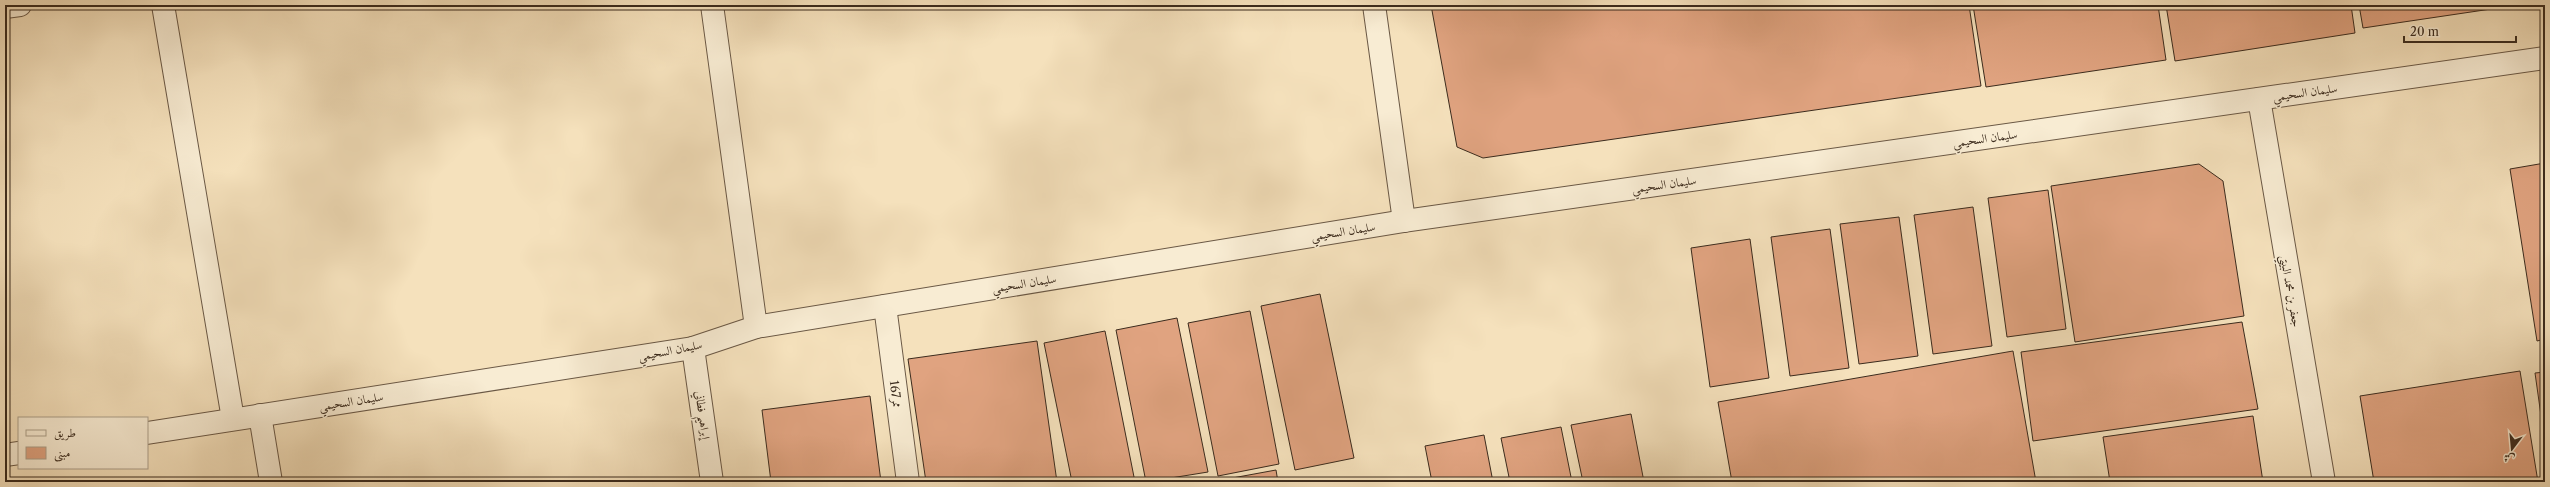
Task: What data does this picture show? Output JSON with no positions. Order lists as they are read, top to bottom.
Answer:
{
  "streets": {
    "street": [
      "سليمان السحيمي",
      "جعفر بن محمد البيتي",
      "ممر167",
      "إبراهيم فطاني"
    ]
  },
  "crossings": [
    ["سليمان السحيمي", "جعفر بن محمد البيتي"],
    ["سليمان السحيمي", "ممر167"],
    ["سليمان السحيمي", "إبراهيم فطاني"]
  ],
  "legend": ["طريق", "مبنى"],
  "scale_bar": "20 m",
  "north": "bottom"
}
